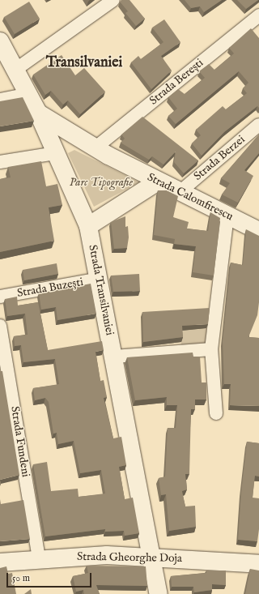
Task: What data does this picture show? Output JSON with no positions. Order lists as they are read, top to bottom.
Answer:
{
  "streets": {
    "main road": ["Strada Calomfirescu", "Strada Transilvaniei", "Strada Gheorghe Doja"],
    "street": [
      "Strada Berești",
      "Strada Berzei",
      "Strada Buzești",
      "Strada Fundeni"
    ]
  },
  "crossings": [
    ["Strada Berești", "Strada Calomfirescu"],
    ["Strada Berzei", "Strada Calomfirescu"],
    ["Strada Calomfirescu", "Strada Transilvaniei"],
    ["Strada Buzești", "Strada Transilvaniei"],
    ["Strada Transilvaniei", "Strada Gheorghe Doja"],
    ["Strada Fundeni", "Strada Gheorghe Doja"]
  ],
  "districts": ["Transilvaniei"],
  "parks": ["Parc Tipografie"],
  "scale_bar": "50 m"
}
